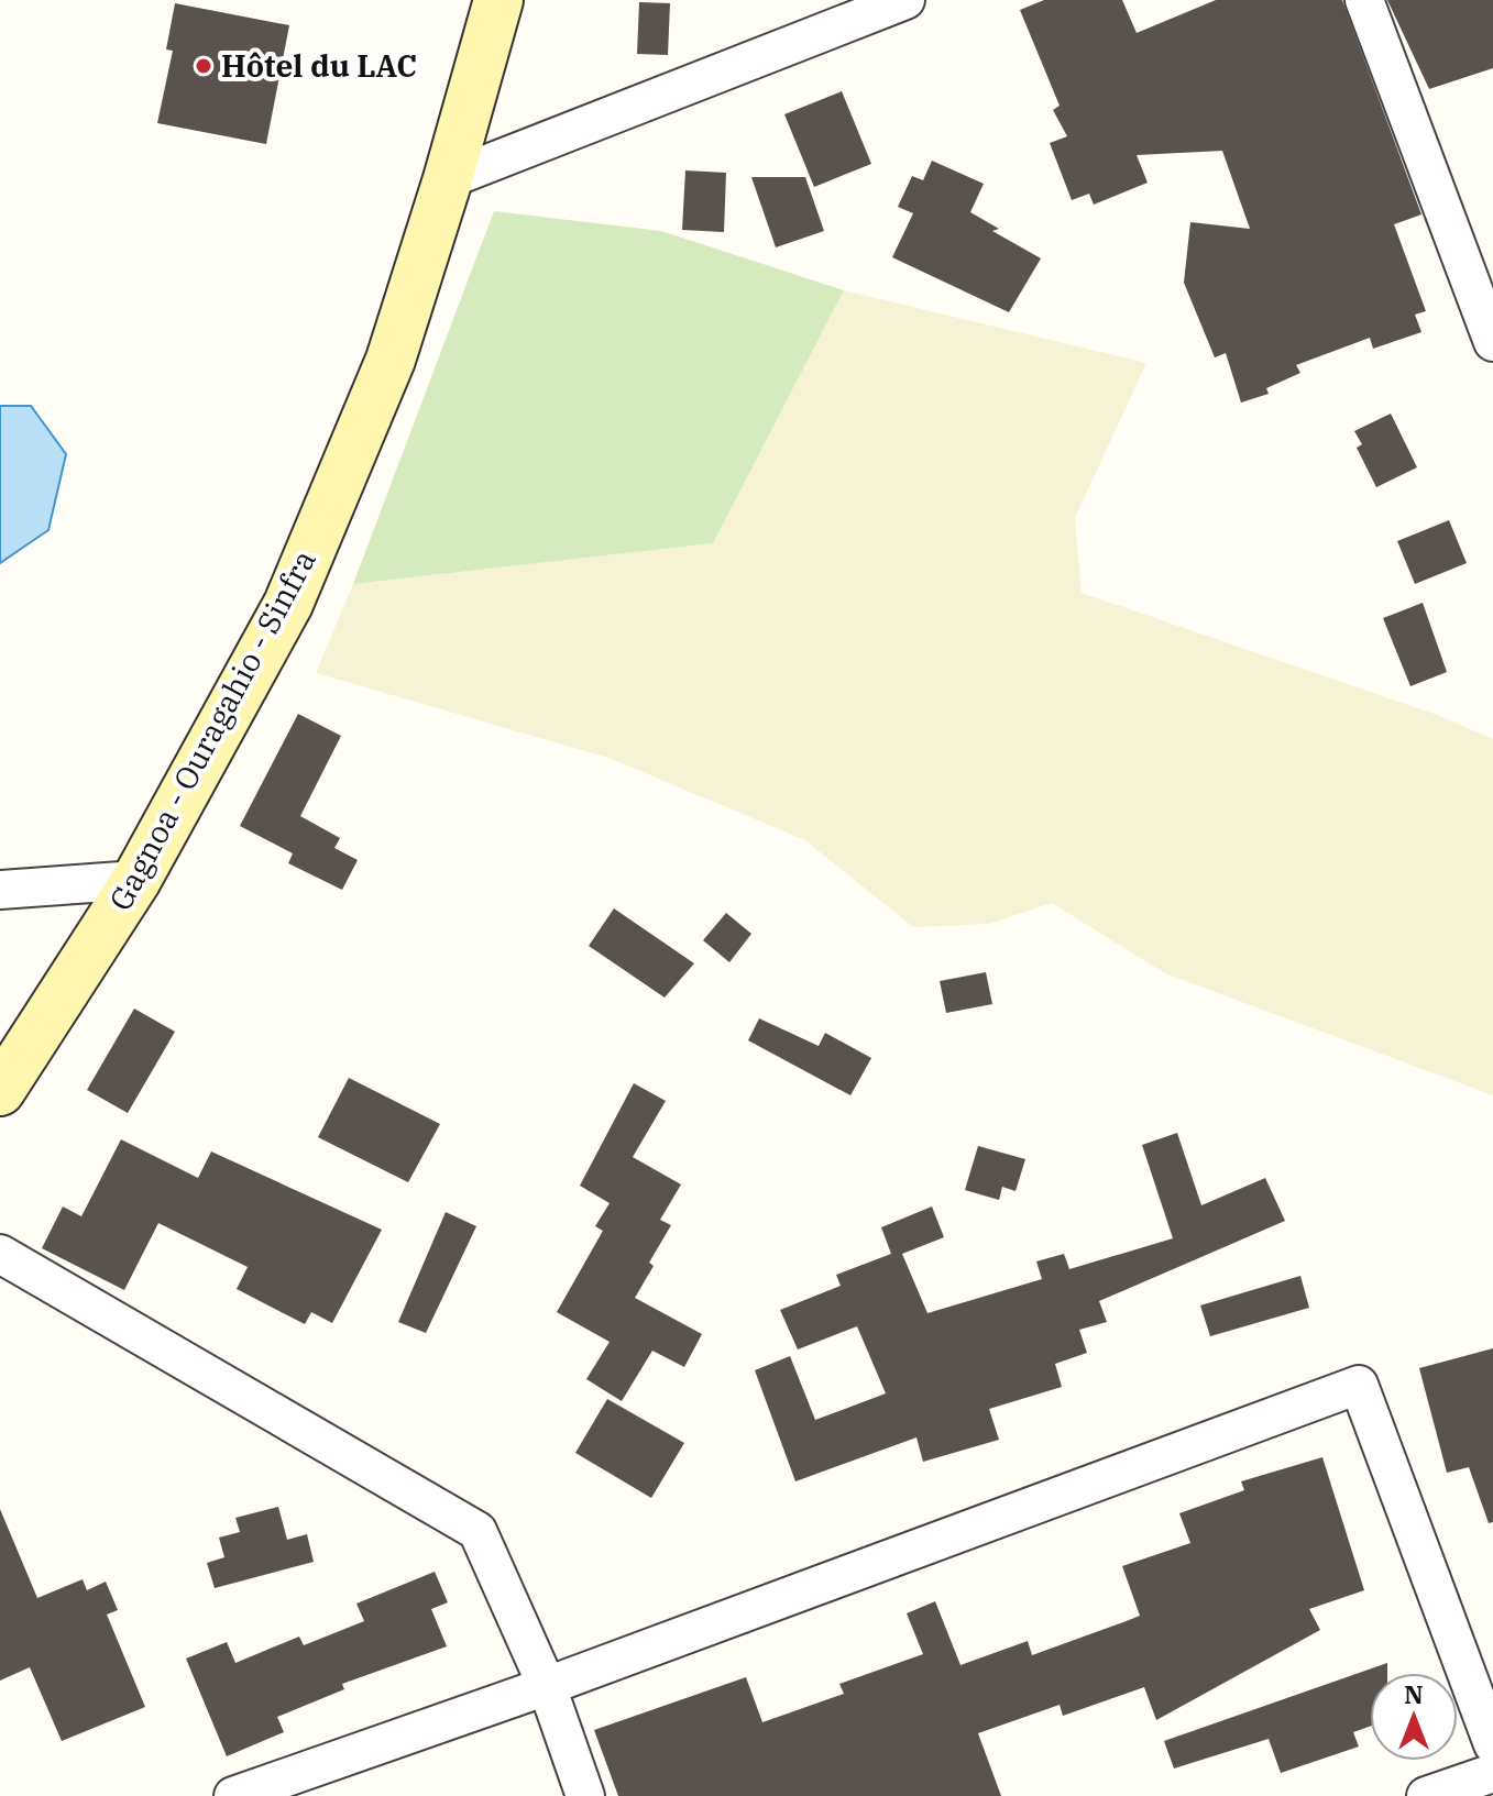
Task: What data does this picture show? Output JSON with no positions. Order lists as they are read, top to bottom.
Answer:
{
  "streets": {
    "main road": ["Gagnoa - Ouragahio - Sinfra"]
  },
  "places": ["Hôtel du LAC"],
  "north": "top"
}
